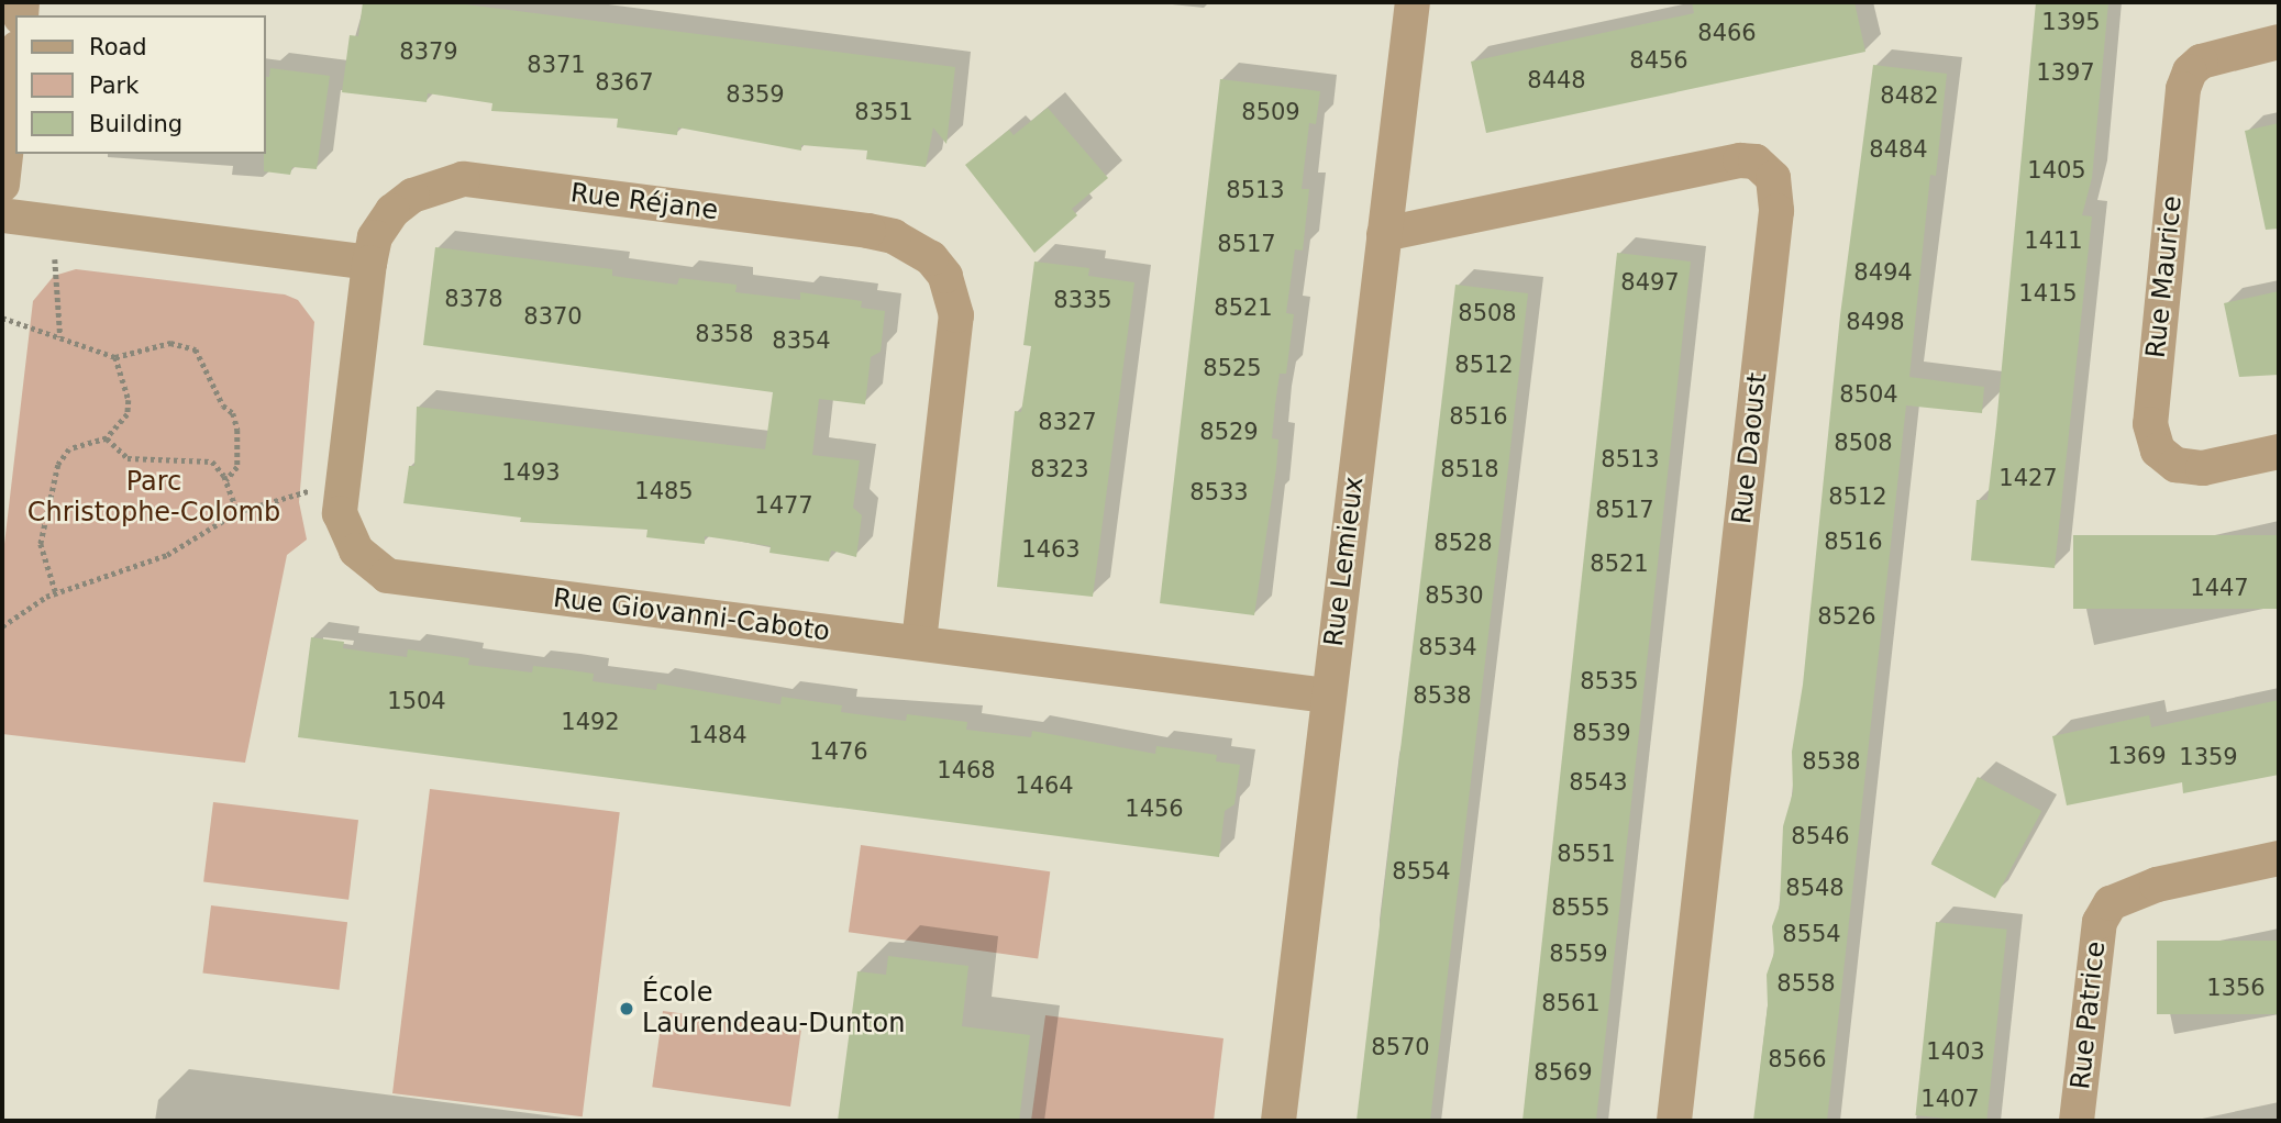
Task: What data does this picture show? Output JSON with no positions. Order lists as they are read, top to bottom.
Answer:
{
  "streets": {
    "street": [
      "Rue Réjane",
      "Rue Maurice",
      "Rue Daoust",
      "Rue Lemieux",
      "Rue Giovanni-Caboto",
      "Rue Patrice"
    ]
  },
  "crossings": [
    ["Rue Réjane", "Rue Giovanni-Caboto"],
    ["Rue Daoust", "Rue Lemieux"],
    ["Rue Lemieux", "Rue Giovanni-Caboto"]
  ],
  "parks": ["Parc Christophe-Colomb"],
  "places": ["École Laurendeau-Dunton"],
  "house_numbers": [
    "1395",
    "8466",
    "8379",
    "8456",
    "8371",
    "1397",
    "8448",
    "8367",
    "8359",
    "8482",
    "8351",
    "8509",
    "8484",
    "1405",
    "8513",
    "1411",
    "8517",
    "8494",
    "8497",
    "1415",
    "8378",
    "8335",
    "8521",
    "8508",
    "8370",
    "8498",
    "8358",
    "8354",
    "8512",
    "8525",
    "8504",
    "8516",
    "8327",
    "8529",
    "8508",
    "8513",
    "8323",
    "8518",
    "1493",
    "1427",
    "1485",
    "8533",
    "8512",
    "1477",
    "8517",
    "8516",
    "8528",
    "1463",
    "8521",
    "1447",
    "8530",
    "8526",
    "8534",
    "8535",
    "8538",
    "1504",
    "1492",
    "8539",
    "1484",
    "1476",
    "1369",
    "1359",
    "8538",
    "1468",
    "8543",
    "1464",
    "1456",
    "8546",
    "8551",
    "8554",
    "8548",
    "8555",
    "8554",
    "8559",
    "8558",
    "1356",
    "8561",
    "8570",
    "1403",
    "8566",
    "8569",
    "1407"
  ],
  "legend": ["Road", "Park", "Building"]
}
